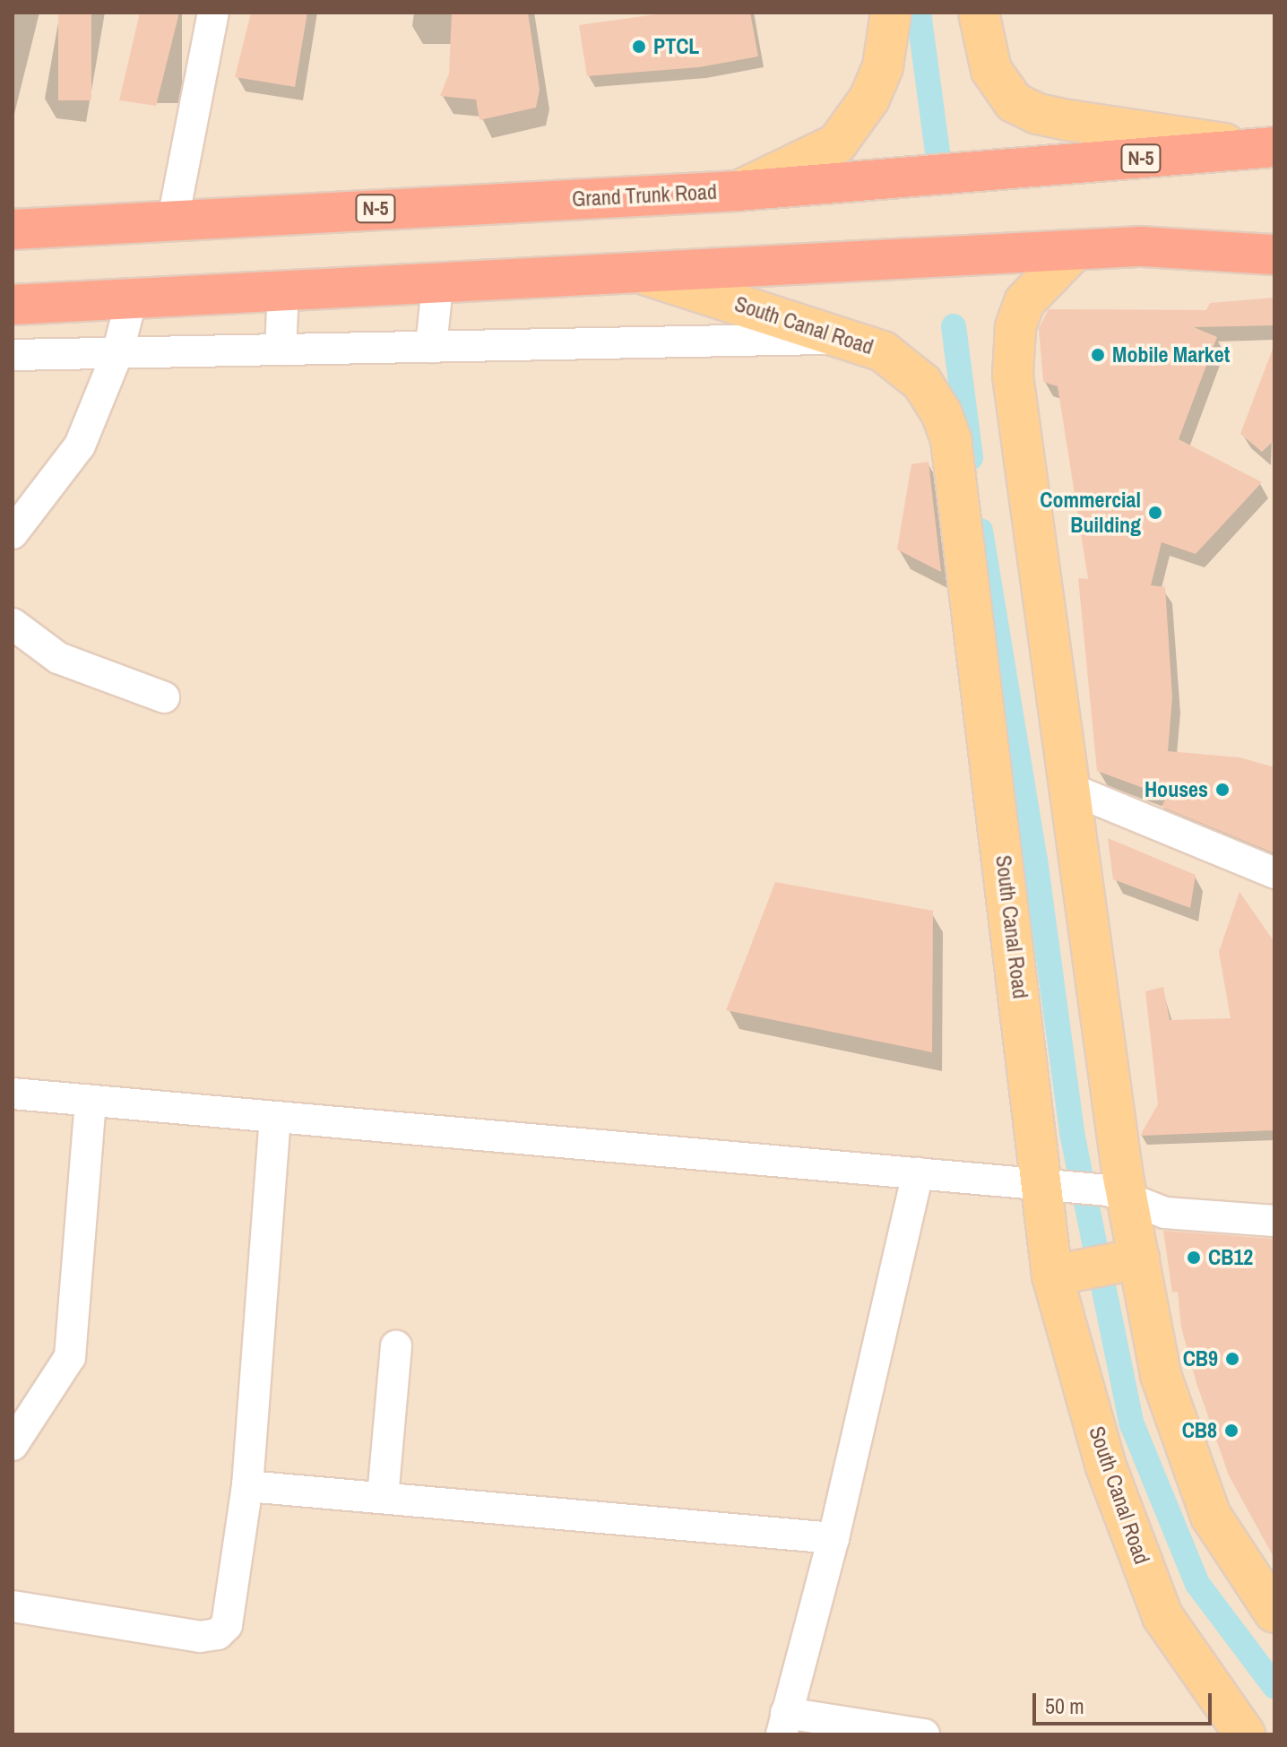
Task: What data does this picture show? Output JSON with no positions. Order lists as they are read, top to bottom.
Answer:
{
  "streets": {
    "highway": ["N-5", "Grand Trunk Road"],
    "main road": ["South Canal Road"]
  },
  "places": [
    "PTCL",
    "Mobile Market",
    "Commercial Building",
    "Houses",
    "CB12",
    "CB9",
    "CB8"
  ],
  "scale_bar": "50 m"
}
